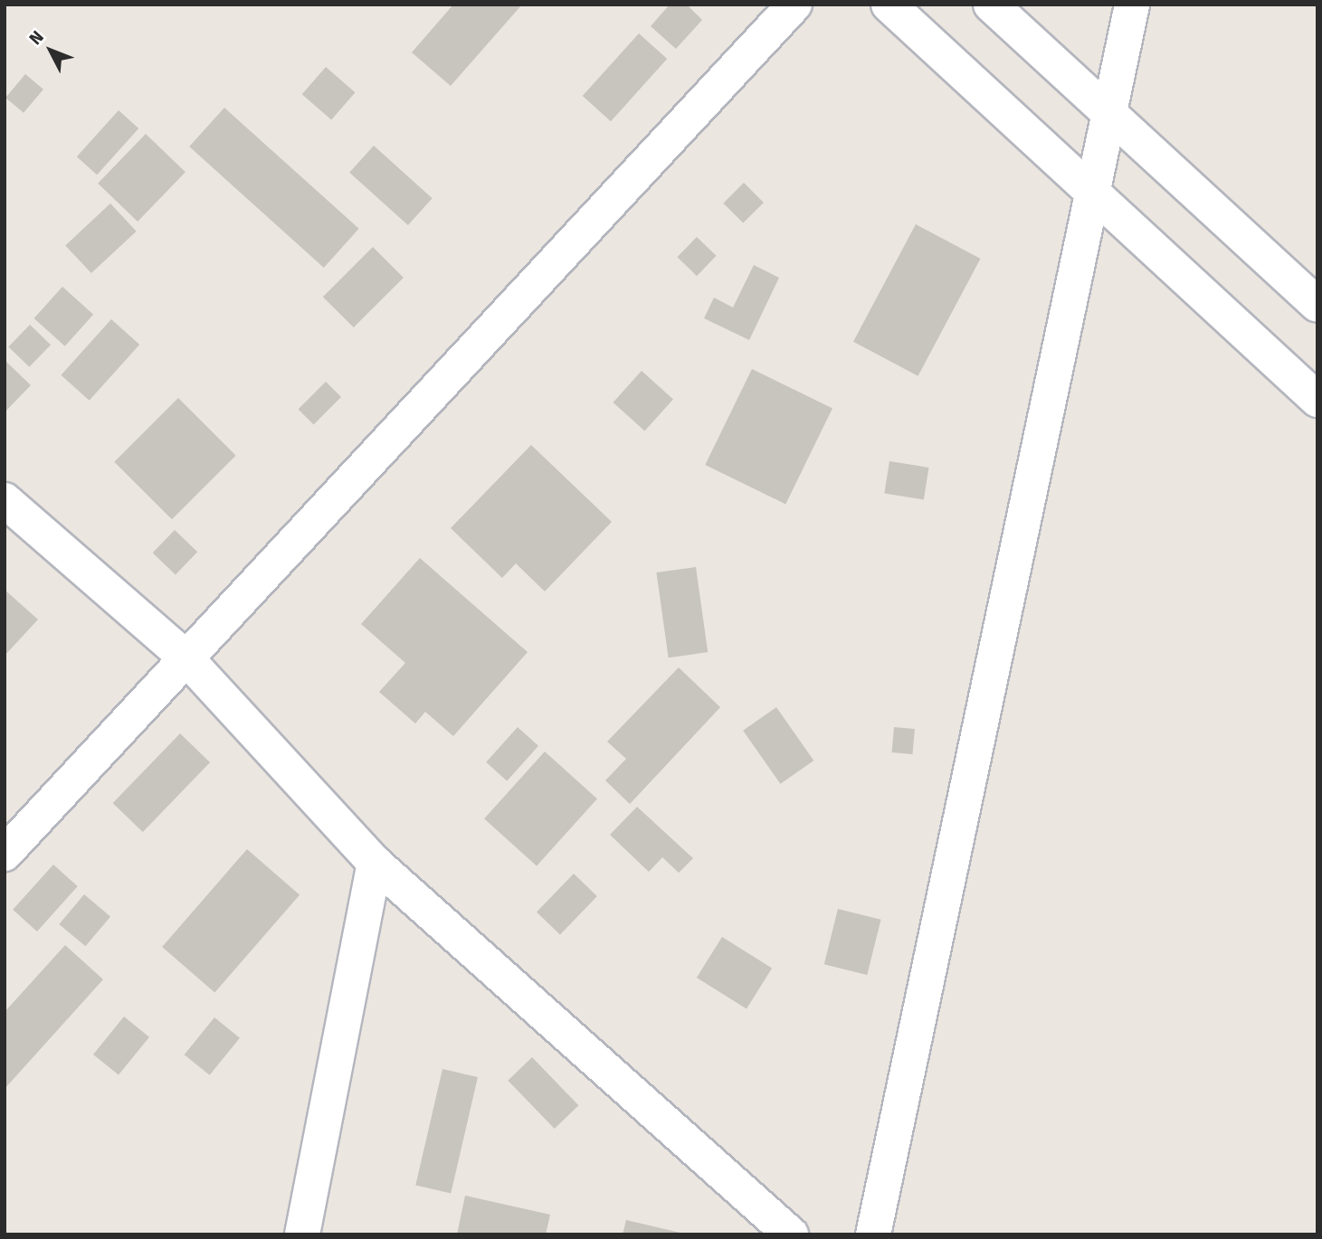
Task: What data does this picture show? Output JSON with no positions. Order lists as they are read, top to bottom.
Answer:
{
  "north": "top left"
}
